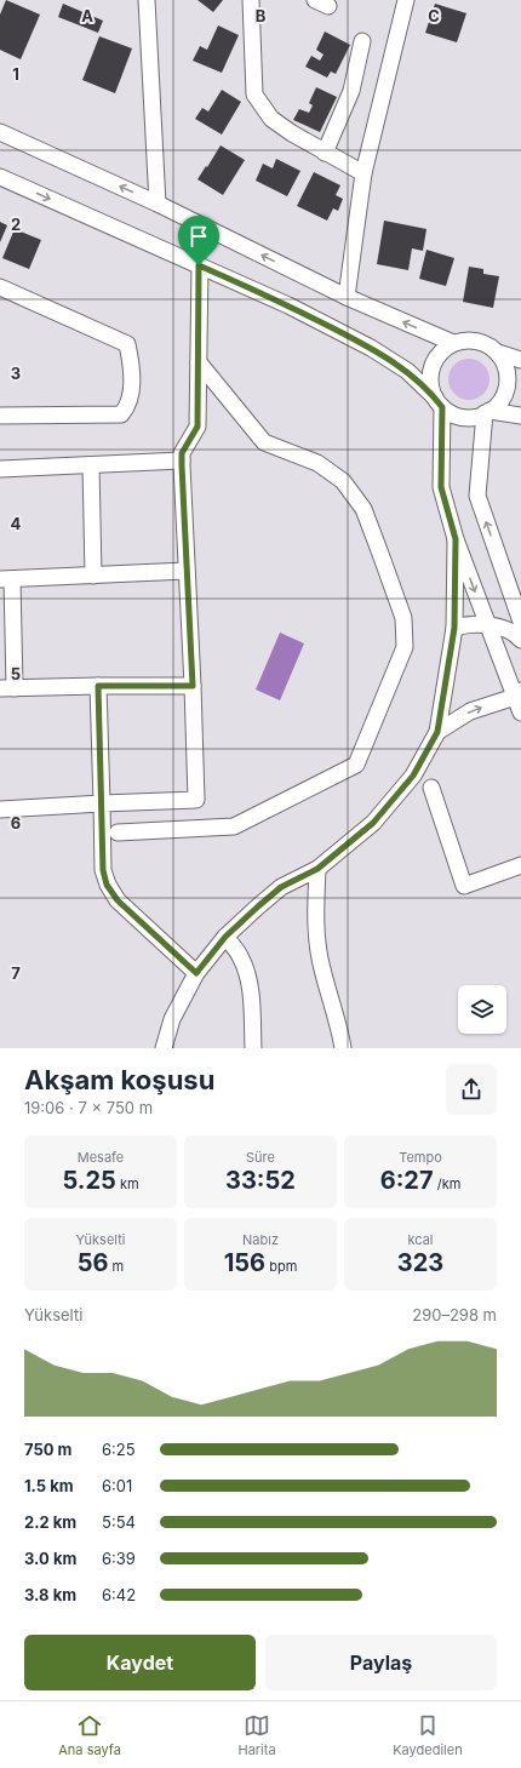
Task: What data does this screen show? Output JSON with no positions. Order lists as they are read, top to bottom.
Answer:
{
  "page": {
    "heading": ["Akşam koşusu", "19:06 · 7 × 750 m"],
    "stats": [
      ["Mesafe", "5.25 km"],
      ["Süre", "33:52"],
      ["Tempo", "6:27 /km"],
      ["Yükselti", "56 m"],
      ["Nabız", "156 bpm"],
      ["kcal", "323"]
    ],
    "chart": ["Yükselti", "290–298 m"],
    "list": [
      {
        "name": "750 m",
        "note": "6:25"
      },
      {
        "name": "1.5 km",
        "note": "6:01"
      },
      {
        "name": "2.2 km",
        "note": "5:54"
      },
      {
        "name": "3.0 km",
        "note": "6:39"
      },
      {
        "name": "3.8 km",
        "note": "6:42"
      }
    ],
    "buttons": ["Kaydet", "Paylaş"],
    "tabs": ["Ana sayfa", "Harita", "Kaydedilen"]
  },
  "grid": {
    "columns": ["A", "B", "C"],
    "rows": [
      "1",
      "2",
      "3",
      "4",
      "5",
      "6",
      "7"
    ]
  }
}
